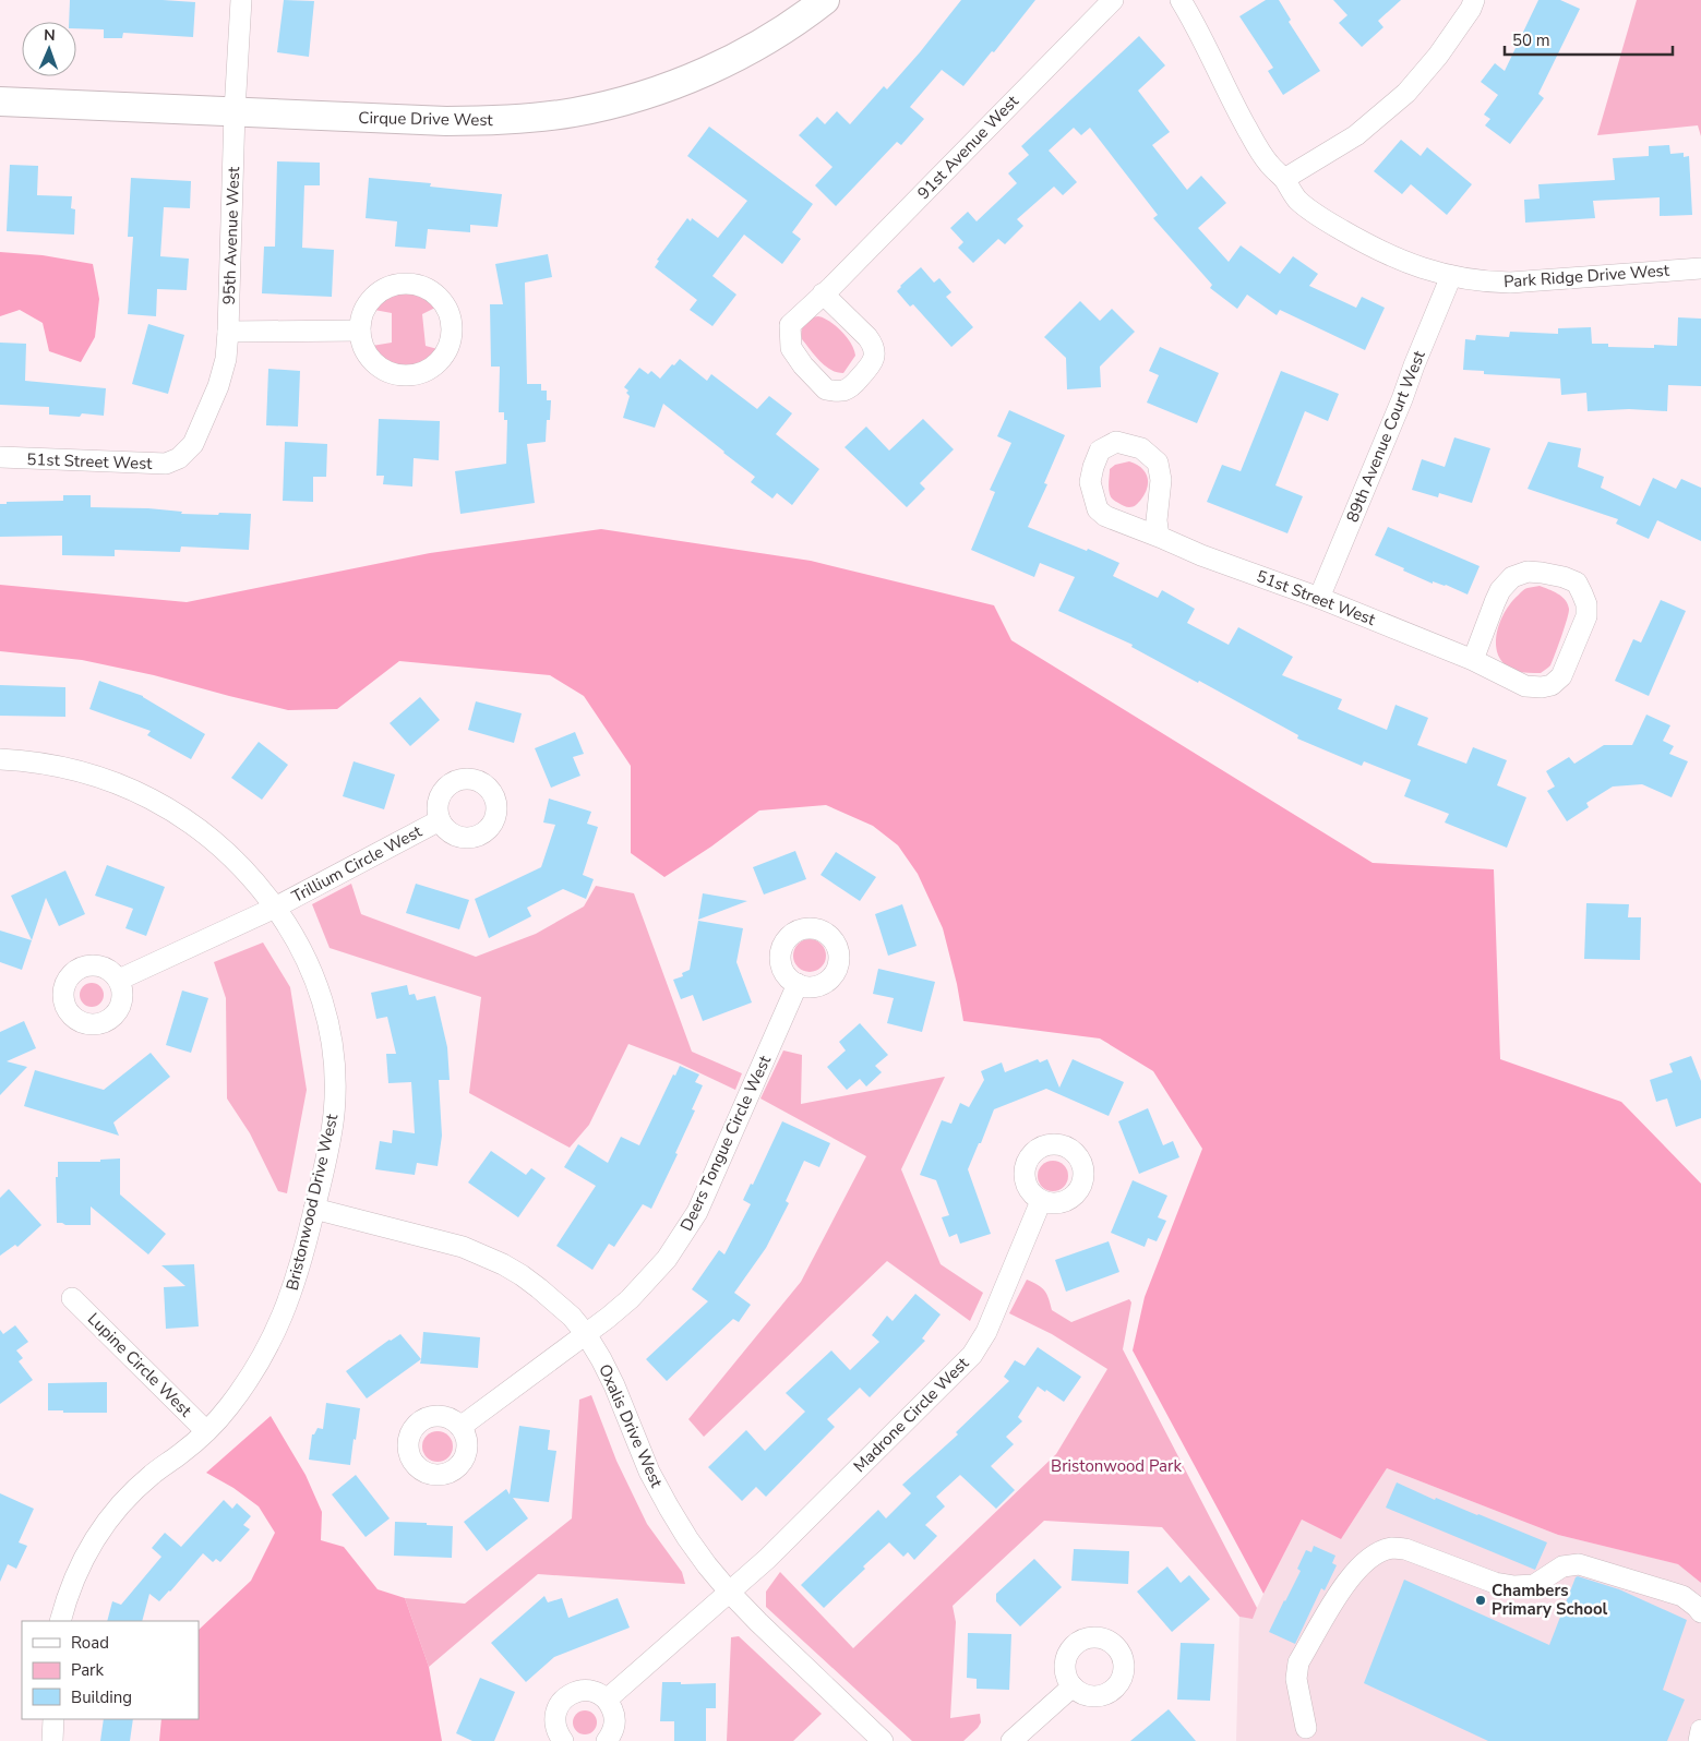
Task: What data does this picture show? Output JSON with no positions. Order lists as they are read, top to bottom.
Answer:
{
  "streets": {
    "street": [
      "Cirque Drive West",
      "91st Avenue West",
      "95th Avenue West",
      "Park Ridge Drive West",
      "89th Avenue Court West",
      "51st Street West",
      "Trillium Circle West",
      "Deers Tongue Circle West",
      "Bristonwood Drive West",
      "Lupine Circle West",
      "Madrone Circle West",
      "Oxalis Drive West"
    ]
  },
  "crossings": [
    ["Cirque Drive West", "95th Avenue West"],
    ["95th Avenue West", "51st Street West"],
    ["Park Ridge Drive West", "89th Avenue Court West"],
    ["89th Avenue Court West", "51st Street West"],
    ["Trillium Circle West", "Bristonwood Drive West"],
    ["Deers Tongue Circle West", "Oxalis Drive West"],
    ["Bristonwood Drive West", "Lupine Circle West"],
    ["Bristonwood Drive West", "Oxalis Drive West"],
    ["Madrone Circle West", "Oxalis Drive West"]
  ],
  "parks": ["Bristonwood Park"],
  "places": ["Chambers Primary School"],
  "legend": ["Road", "Park", "Building"],
  "scale_bar": "50 m",
  "north": "top"
}
